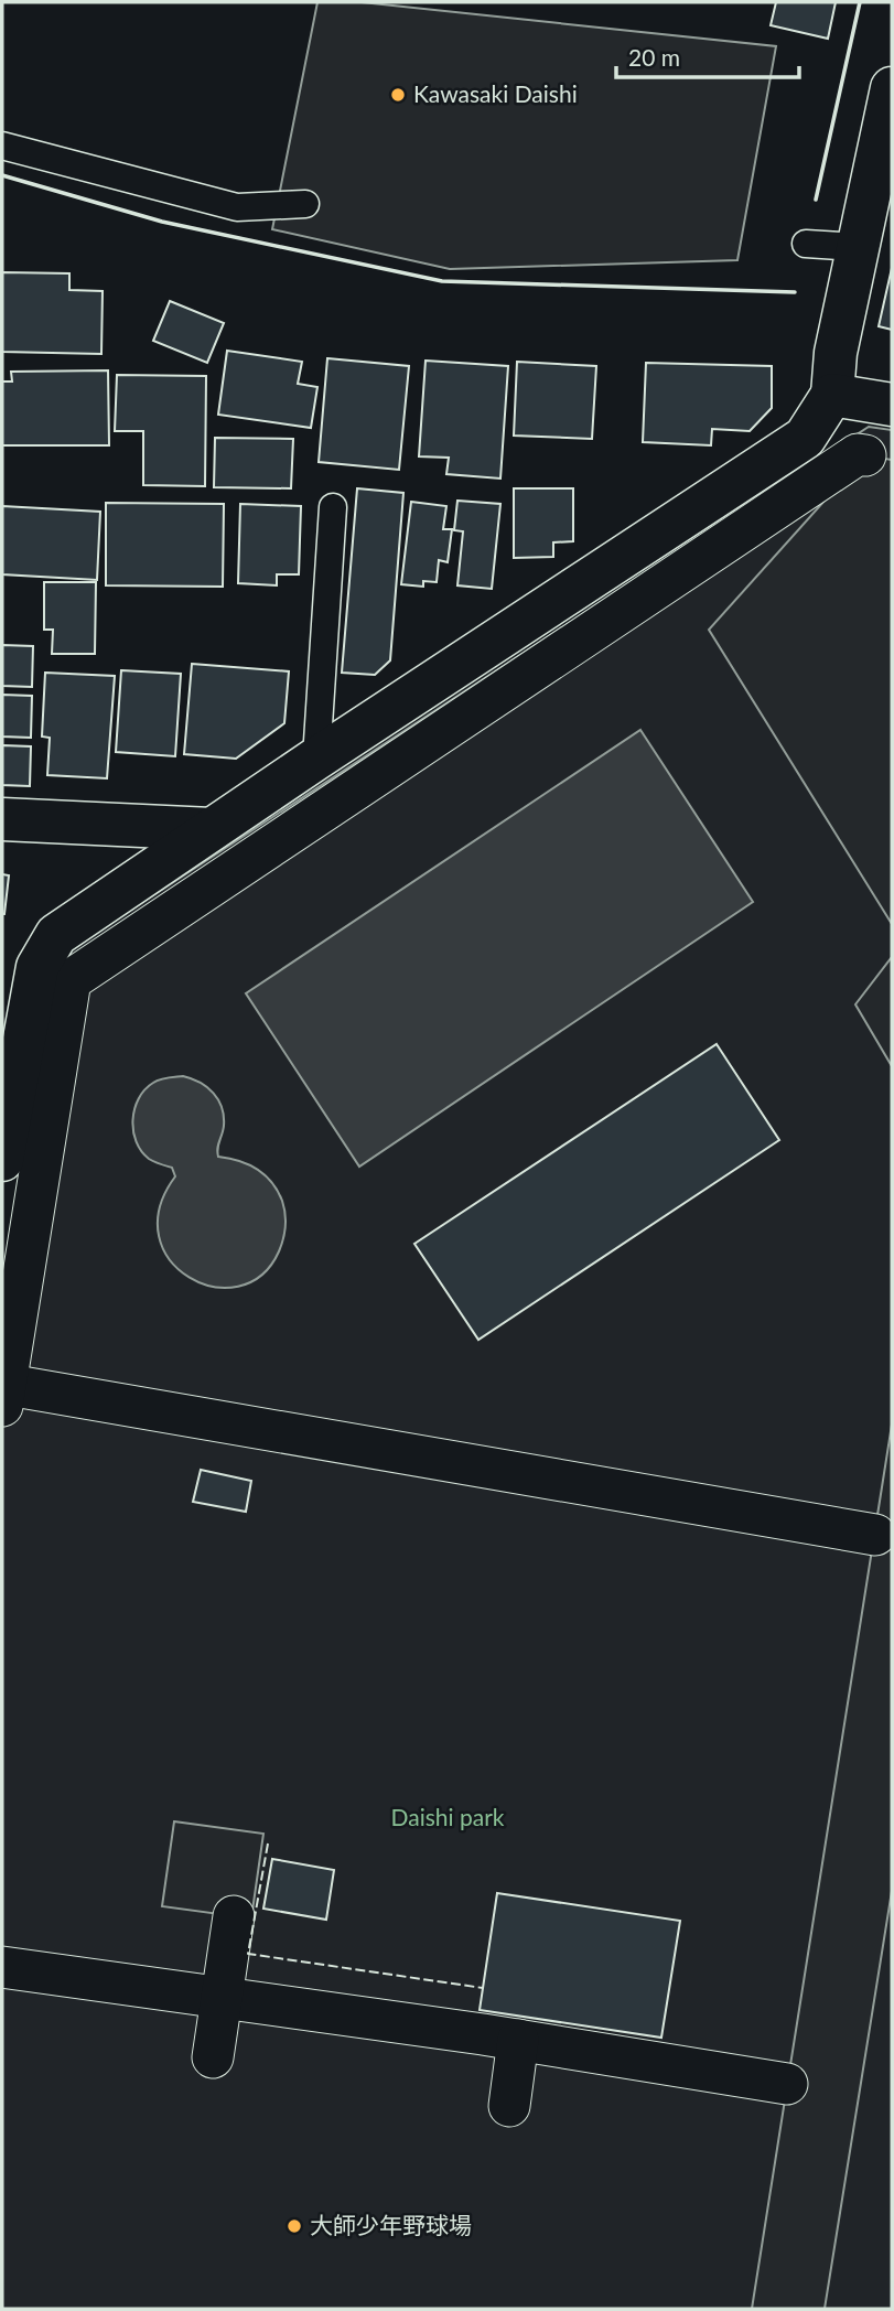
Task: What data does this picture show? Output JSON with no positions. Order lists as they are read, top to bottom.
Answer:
{
  "parks": ["Daishi park"],
  "places": ["Kawasaki Daishi", "大師少年野球場"],
  "scale_bar": "20 m"
}
